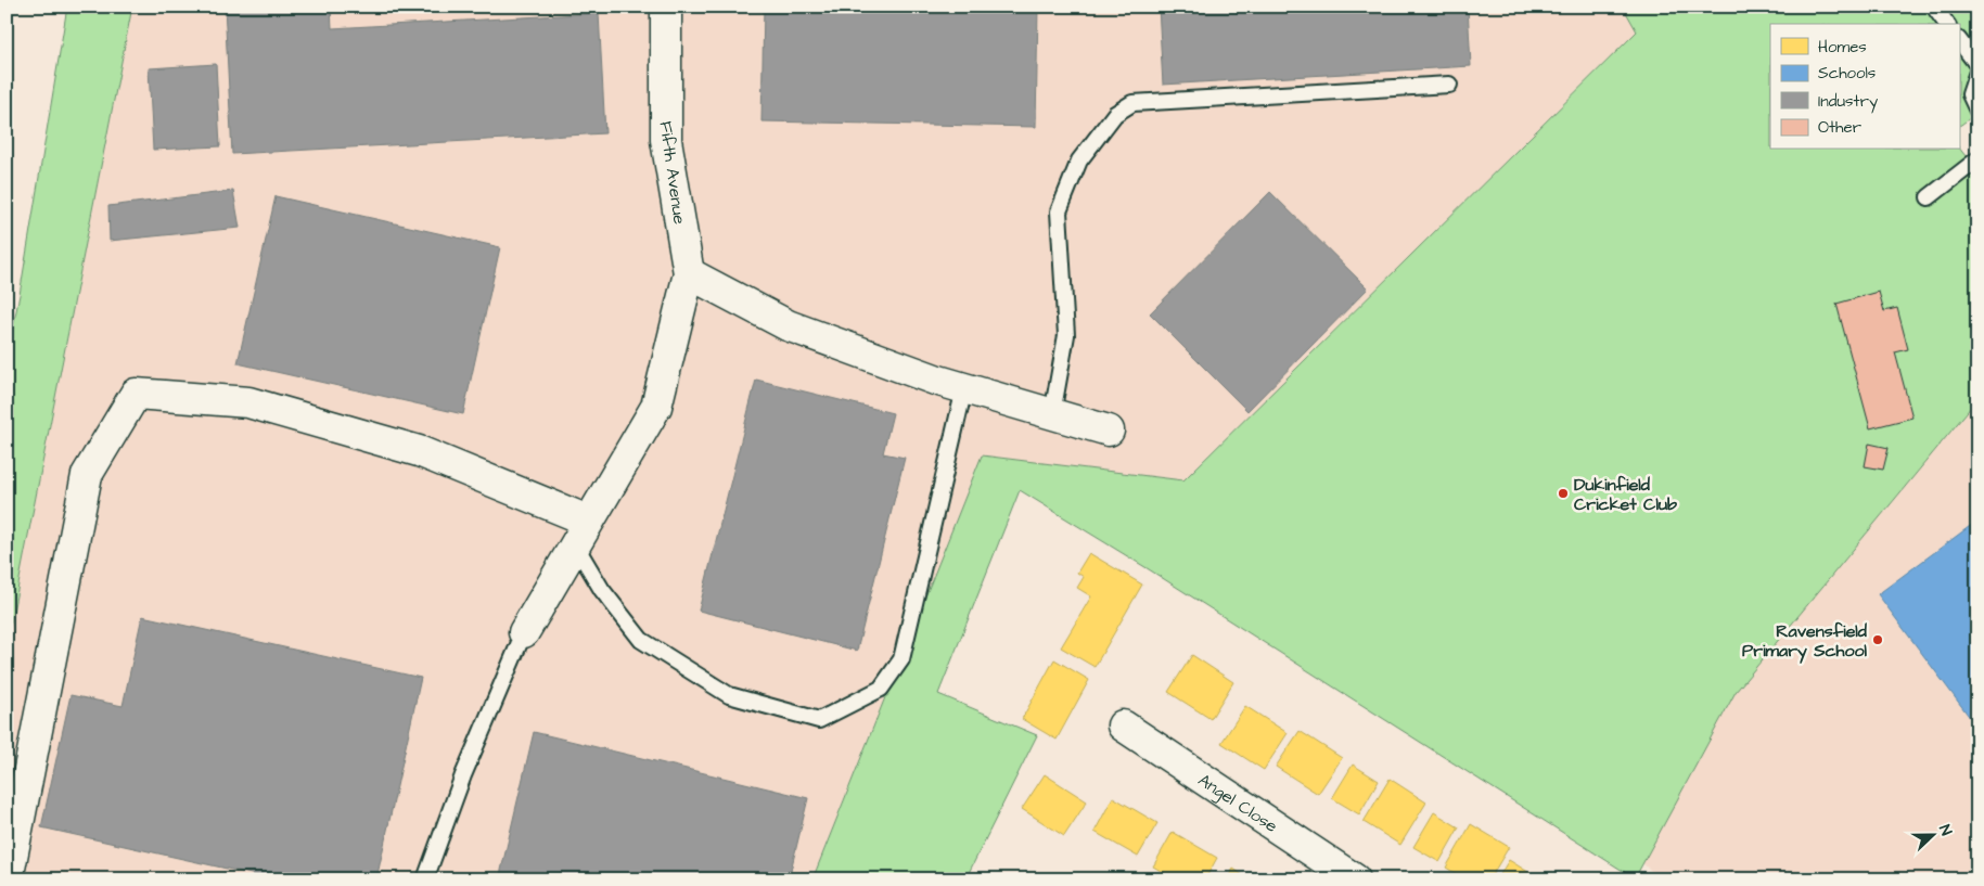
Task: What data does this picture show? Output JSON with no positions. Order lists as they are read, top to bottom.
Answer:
{
  "streets": {
    "street": ["Fifth Avenue", "Angel Close"]
  },
  "places": ["Dukinfield Cricket Club", "Ravensfield Primary School"],
  "legend": [
    "Homes",
    "Schools",
    "Industry",
    "Other"
  ],
  "north": "right"
}
